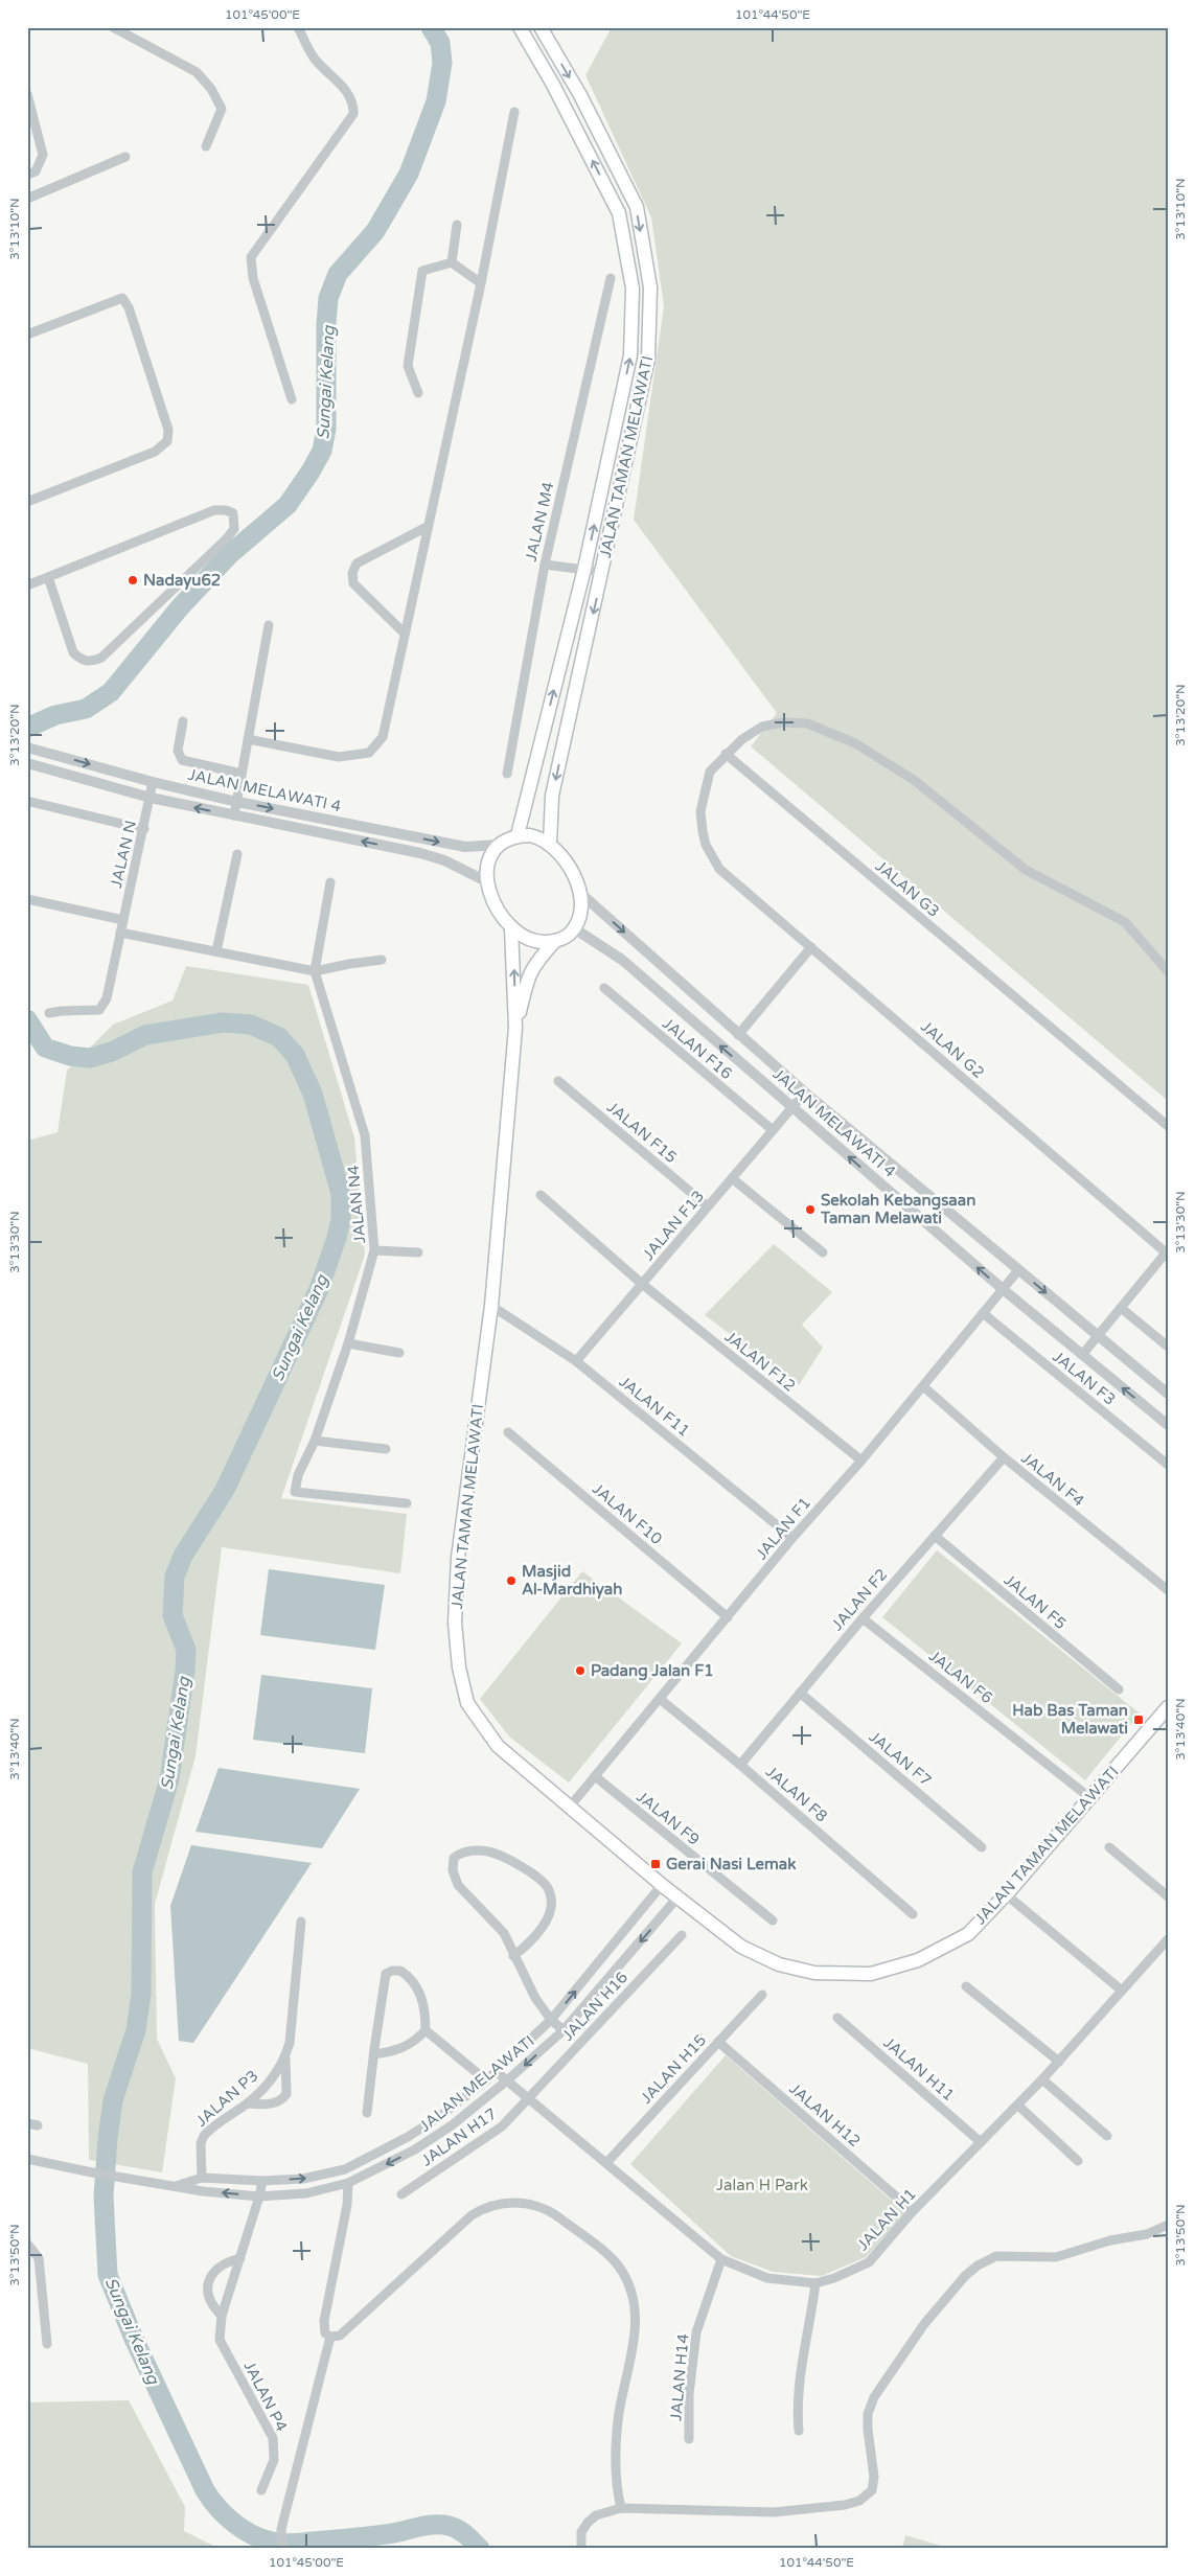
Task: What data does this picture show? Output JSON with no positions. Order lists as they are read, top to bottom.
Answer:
{
  "streets": {
    "main road": ["JALAN TAMAN MELAWATI"],
    "street": [
      "JALAN M4",
      "JALAN MELAWATI 4",
      "JALAN N",
      "JALAN G3",
      "JALAN F16",
      "JALAN G2",
      "JALAN F15",
      "JALAN N4",
      "JALAN F13",
      "JALAN F12",
      "JALAN F3",
      "JALAN F11",
      "JALAN F4",
      "JALAN F10",
      "JALAN F1",
      "JALAN F2",
      "JALAN F5",
      "JALAN F6",
      "JALAN F7",
      "JALAN F8",
      "JALAN F9",
      "JALAN H16",
      "JALAN H15",
      "JALAN H11",
      "JALAN MELAWATI",
      "JALAN P3",
      "JALAN H12",
      "JALAN H17",
      "JALAN H1",
      "JALAN H14",
      "JALAN P4"
    ]
  },
  "crossings": [
    ["JALAN TAMAN MELAWATI", "JALAN MELAWATI 4"],
    ["JALAN TAMAN MELAWATI", "JALAN F11"],
    ["JALAN TAMAN MELAWATI", "JALAN F1"],
    ["JALAN TAMAN MELAWATI", "JALAN F6"],
    ["JALAN TAMAN MELAWATI", "JALAN MELAWATI"],
    ["JALAN MELAWATI 4", "JALAN N"],
    ["JALAN MELAWATI 4", "JALAN F13"],
    ["JALAN MELAWATI 4", "JALAN F1"],
    ["JALAN G3", "JALAN G2"],
    ["JALAN F16", "JALAN F13"],
    ["JALAN F15", "JALAN F13"],
    ["JALAN F13", "JALAN F12"],
    ["JALAN F13", "JALAN F11"],
    ["JALAN F12", "JALAN F1"],
    ["JALAN F3", "JALAN F1"],
    ["JALAN F11", "JALAN F1"],
    ["JALAN F4", "JALAN F1"],
    ["JALAN F4", "JALAN F2"],
    ["JALAN F10", "JALAN F1"],
    ["JALAN F1", "JALAN F8"],
    ["JALAN F1", "JALAN F9"],
    ["JALAN F2", "JALAN F5"],
    ["JALAN F2", "JALAN F6"],
    ["JALAN F2", "JALAN F7"],
    ["JALAN F2", "JALAN F8"],
    ["JALAN H16", "JALAN H17"],
    ["JALAN H16", "JALAN H1"],
    ["JALAN H15", "JALAN H12"],
    ["JALAN H15", "JALAN H1"],
    ["JALAN H11", "JALAN H1"],
    ["JALAN MELAWATI", "JALAN P3"],
    ["JALAN MELAWATI", "JALAN H1"],
    ["JALAN MELAWATI", "JALAN P4"],
    ["JALAN H12", "JALAN H1"],
    ["JALAN H17", "JALAN H1"],
    ["JALAN H1", "JALAN H14"]
  ],
  "water": ["Sungai Kelang"],
  "parks": ["Jalan H Park"],
  "places": {
    "other": [
      "Nadayu62",
      "Sekolah Kebangsaan Taman Melawati",
      "Masjid Al-Mardhiyah",
      "Padang Jalan F1"
    ],
    "transit": ["Hab Bas Taman Melawati", "Gerai Nasi Lemak"]
  },
  "coordinates": [
    "101°45'00\"E",
    "101°44'50\"E",
    "3°13'10\"N",
    "3°13'20\"N",
    "3°13'30\"N",
    "3°13'40\"N",
    "3°13'50\"N"
  ]
}
